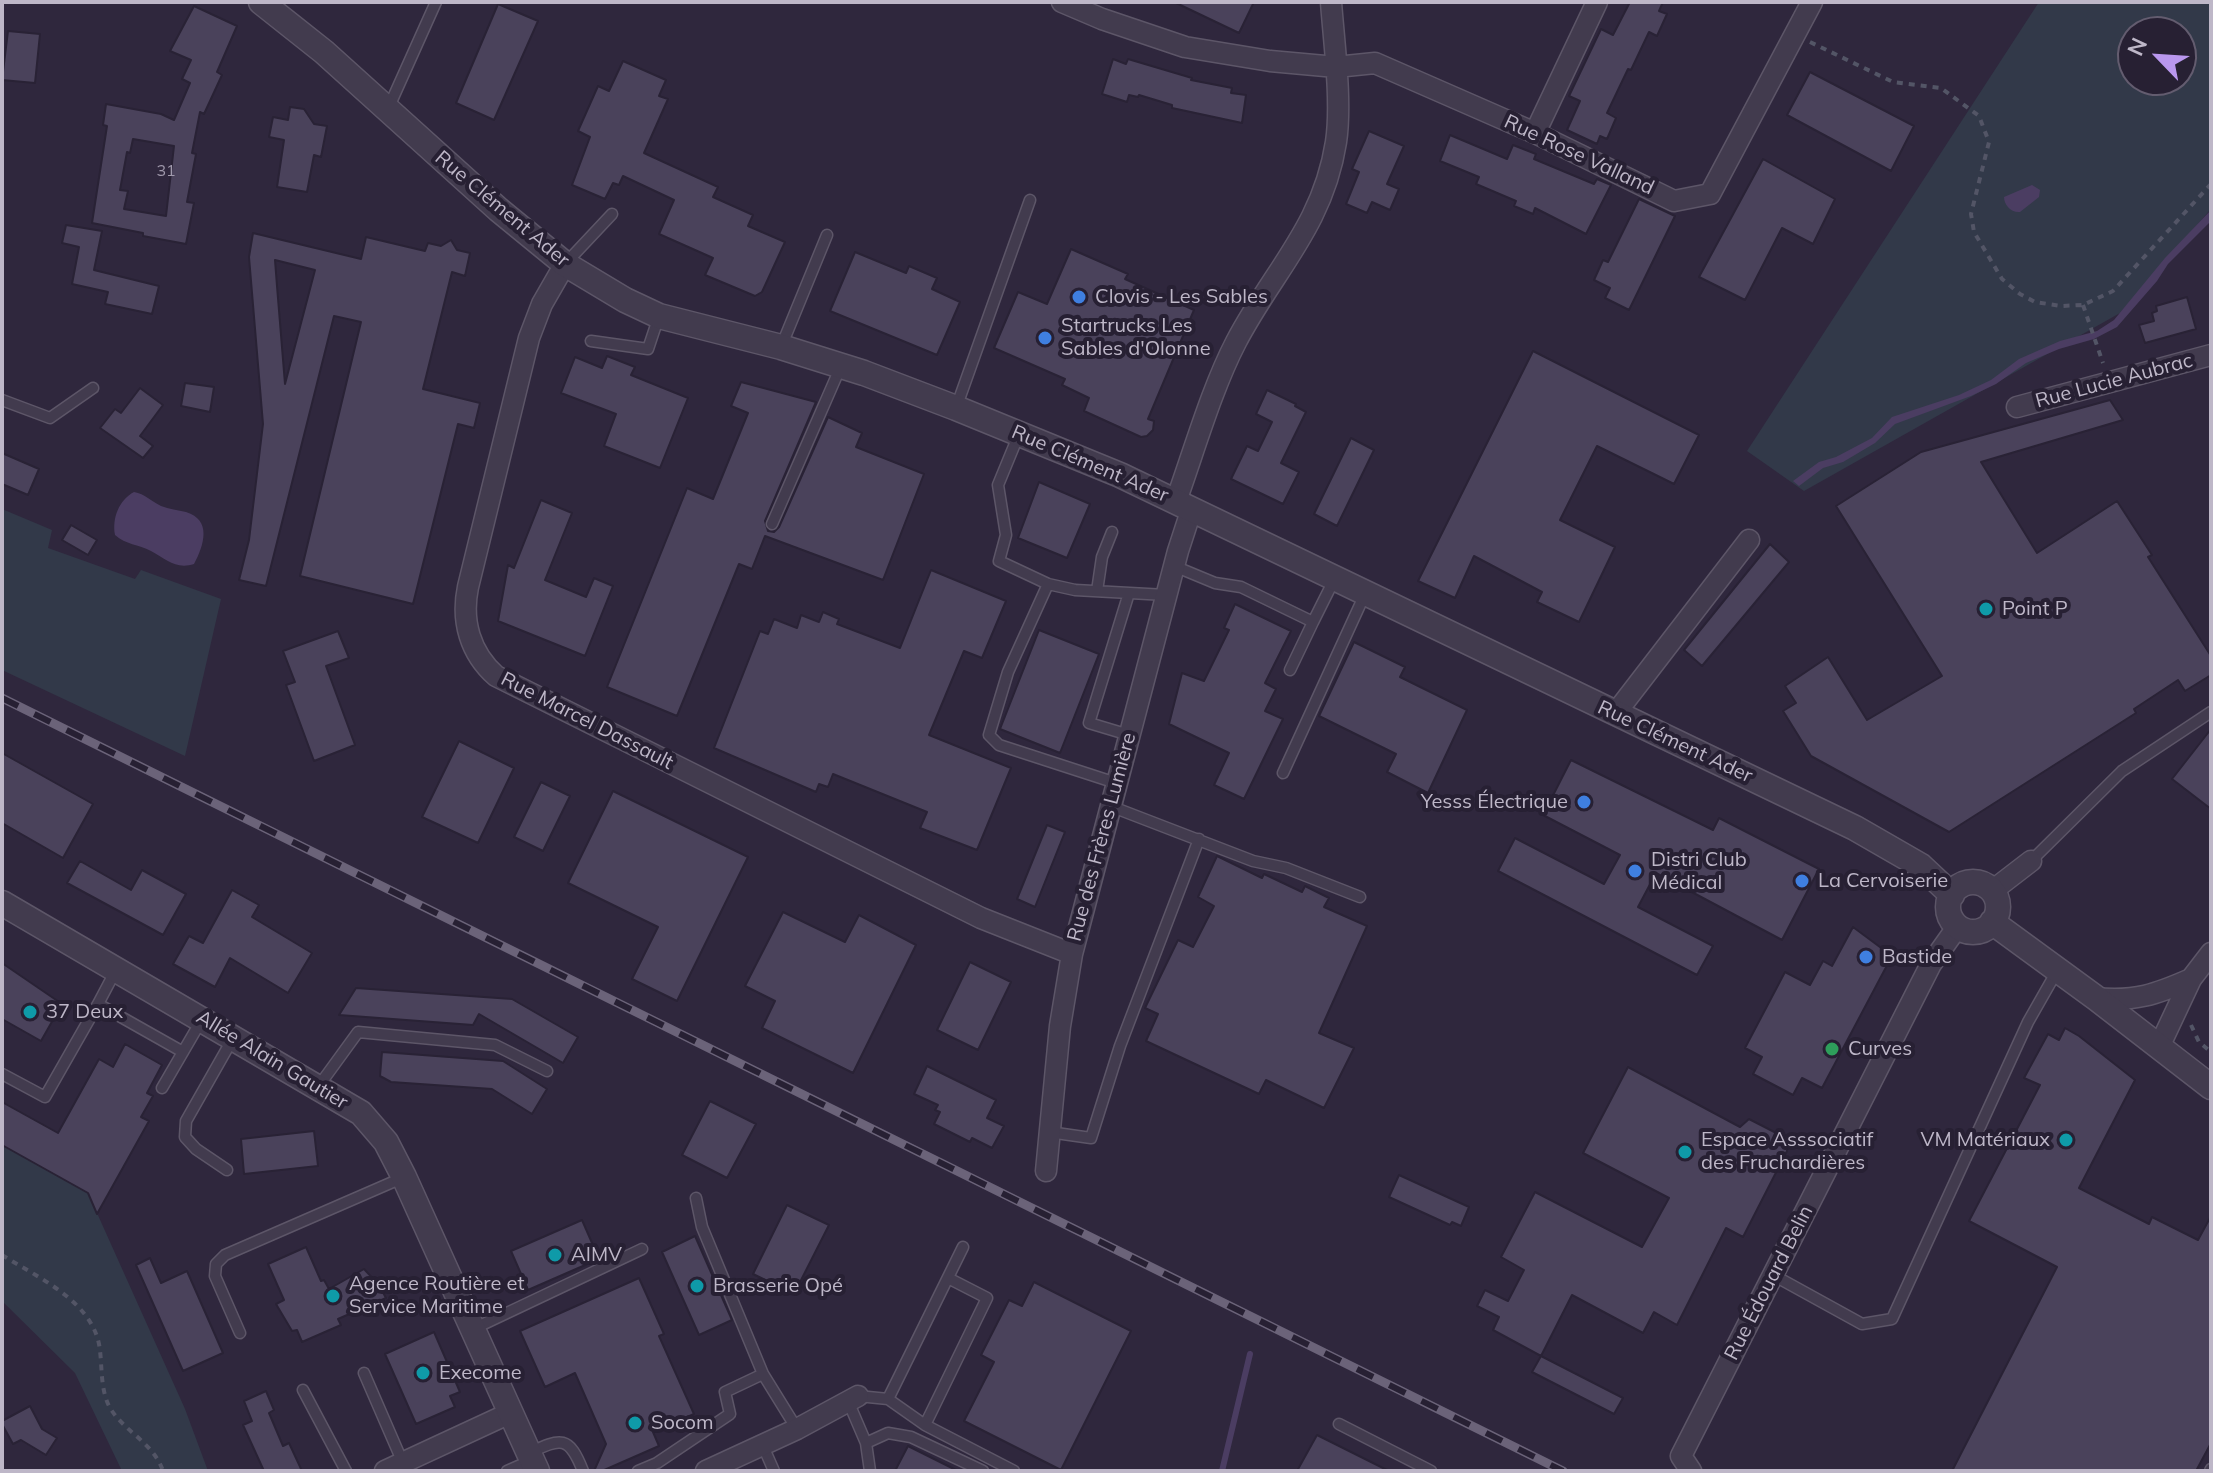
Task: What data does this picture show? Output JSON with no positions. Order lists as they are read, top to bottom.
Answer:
{
  "streets": {
    "street": [
      "Rue Rose Valland",
      "Rue Clément Ader",
      "Rue Lucie Aubrac",
      "Rue Marcel Dassault",
      "Rue des Frères Lumière",
      "Allée Alain Gautier",
      "Rue Édouard Belin"
    ]
  },
  "crossings": [
    ["Rue Rose Valland", "Rue des Frères Lumière"],
    ["Rue Clément Ader", "Rue Marcel Dassault"],
    ["Rue Clément Ader", "Rue des Frères Lumière"],
    ["Rue Clément Ader", "Rue Édouard Belin"],
    ["Rue Marcel Dassault", "Rue des Frères Lumière"]
  ],
  "places": [
    "Clovis - Les Sables",
    "Startrucks Les Sables d'Olonne",
    "Point P",
    "Yesss Électrique",
    "Distri Club Médical",
    "La Cervoiserie",
    "Bastide",
    "37 Deux",
    "Curves",
    "VM Matériaux",
    "Espace Asssociatif des Fruchardières",
    "AIMV",
    "Brasserie Opé",
    "Agence Routière et Service Maritime",
    "Execome",
    "Socom"
  ],
  "house_numbers": ["31"],
  "north": "top left"
}
